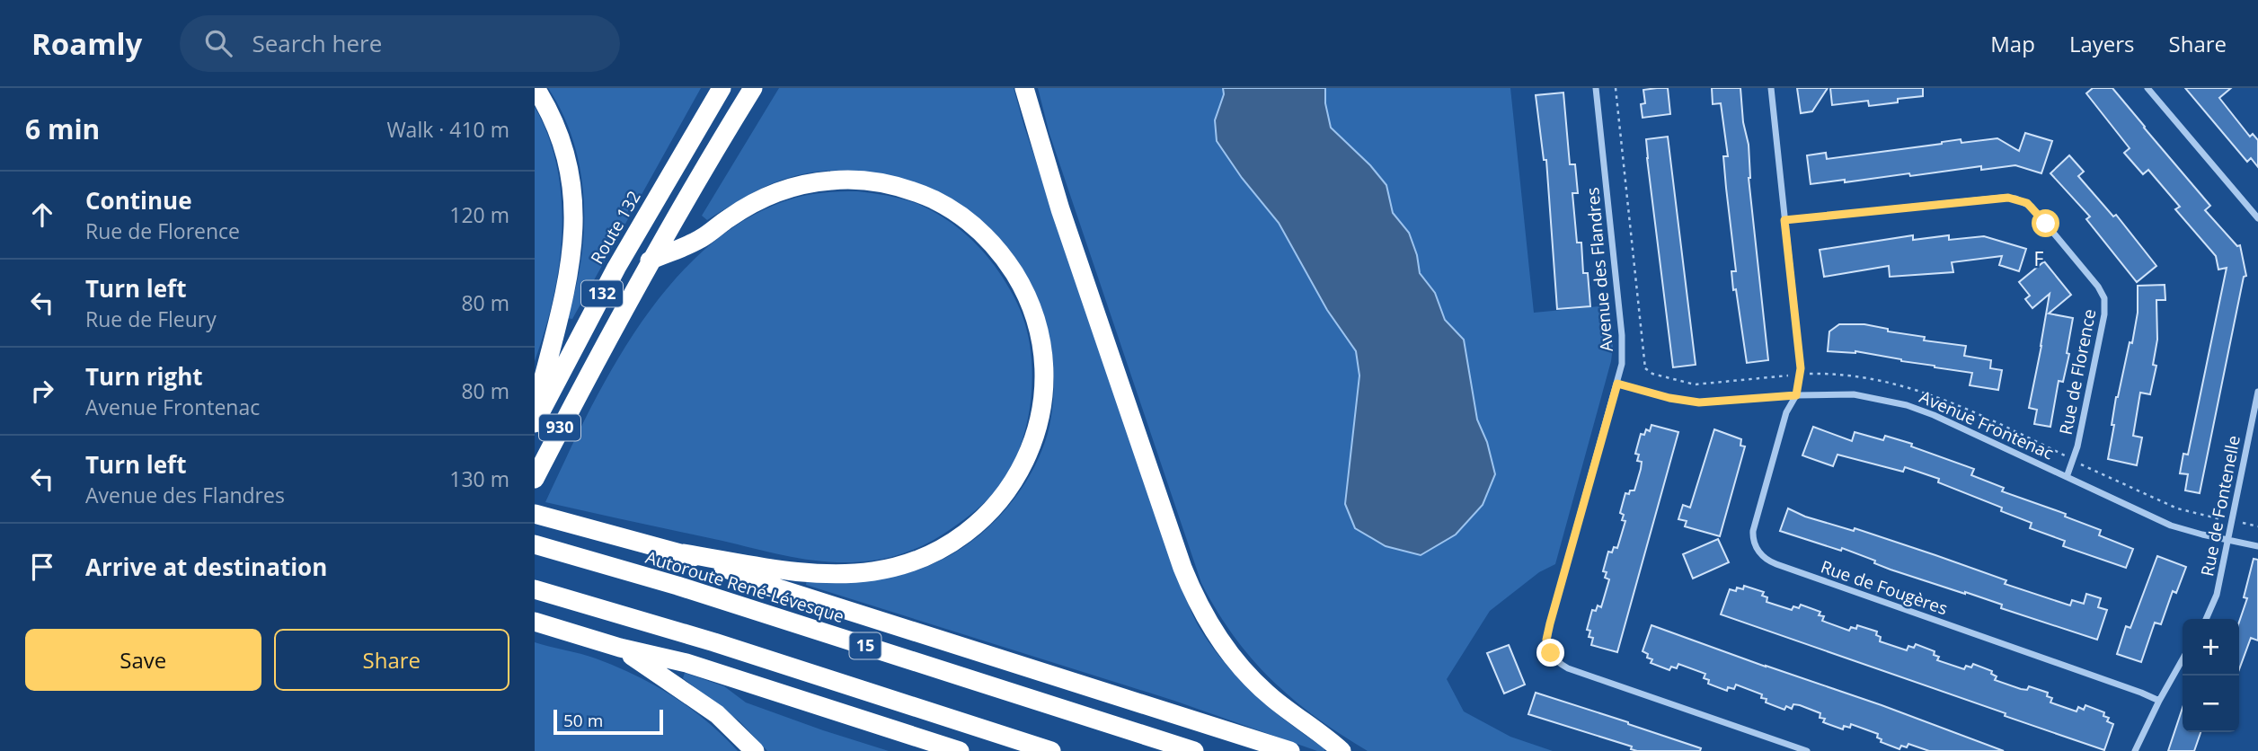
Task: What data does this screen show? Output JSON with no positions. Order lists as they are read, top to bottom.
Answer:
{
  "streets": {
    "highway": [
      "Route 132",
      "132",
      "930",
      "Autoroute René-Lévesque",
      "15"
    ],
    "street": [
      "Avenue des Flandres",
      "Rue de Florence",
      "Avenue Frontenac",
      "Rue de Fontenelle",
      "Rue de Fougères"
    ]
  },
  "crossings": [
    ["Avenue des Flandres", "Avenue Frontenac"],
    ["Rue de Florence", "Avenue Frontenac"],
    ["Rue de Florence", "Rue de Fougères"],
    ["Avenue Frontenac", "Rue de Fontenelle"],
    ["Avenue Frontenac", "Rue de Fougères"]
  ],
  "districts": ["F"],
  "scale_bar": "50 m",
  "page": {
    "header": "Roamly",
    "search": "Search here",
    "nav": ["Map", "Layers", "Share"],
    "heading": ["6 min", "Walk · 410 m"],
    "list": [
      ["Continue", "Rue de Florence", "120 m"],
      ["Turn left", "Rue de Fleury", "80 m"],
      ["Turn right", "Avenue Frontenac", "80 m"],
      ["Turn left", "Avenue des Flandres", "130 m"],
      "Arrive at destination"
    ],
    "buttons": ["Save", "Share"],
    "map_buttons": ["+", "−"],
    "scale": "50 m"
  }
}
